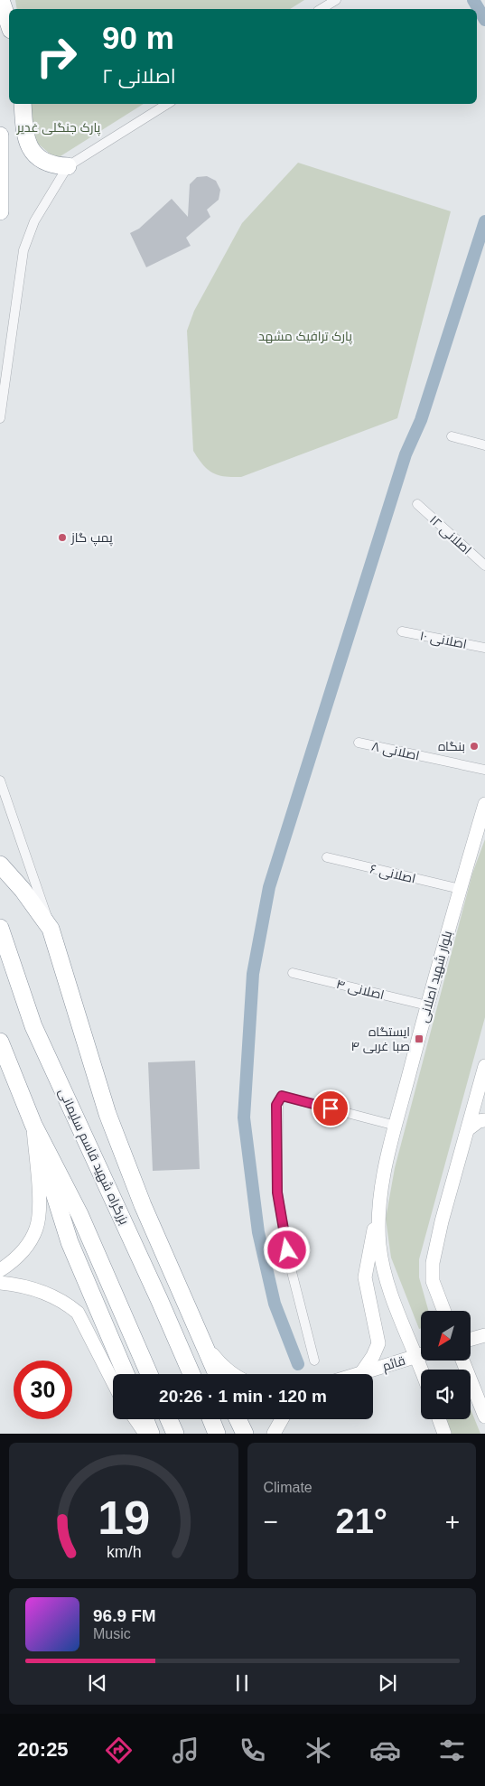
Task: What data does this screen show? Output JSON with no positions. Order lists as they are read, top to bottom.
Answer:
{
  "streets": {
    "highway": ["بزرگراه شهید قاسم سلیمانی"],
    "main road": ["بلوار شهید اصلانی", "قائم"],
    "street": [
      "اصلانی ۱۲",
      "اصلانی ۱۰",
      "اصلانی ۸",
      "اصلانی ۶",
      "اصلانی ۴"
    ]
  },
  "crossings": [
    ["اصلانی ۶", "بلوار شهید اصلانی"],
    ["بلوار شهید اصلانی", "اصلانی ۴"],
    ["بلوار شهید اصلانی", "قائم"]
  ],
  "parks": ["پارک جنگلی غدیر", "پارک ترافیک مشهد"],
  "places": {
    "other": ["پمپ گاز", "بنگاه"],
    "transit": ["ایستگاه صبا غربی ۴"]
  },
  "north": "bottom left",
  "page": {
    "turn": ["90 m", "اصلانی ۲"],
    "limit": "30",
    "trip": "20:26 · 1 min · 120 m",
    "tile": "Climate",
    "heat": ["−", "21°", "+"],
    "song": ["96.9 FM", "Music"],
    "tabs": "20:25",
    "gauge": ["19", "km/h"]
  }
}
